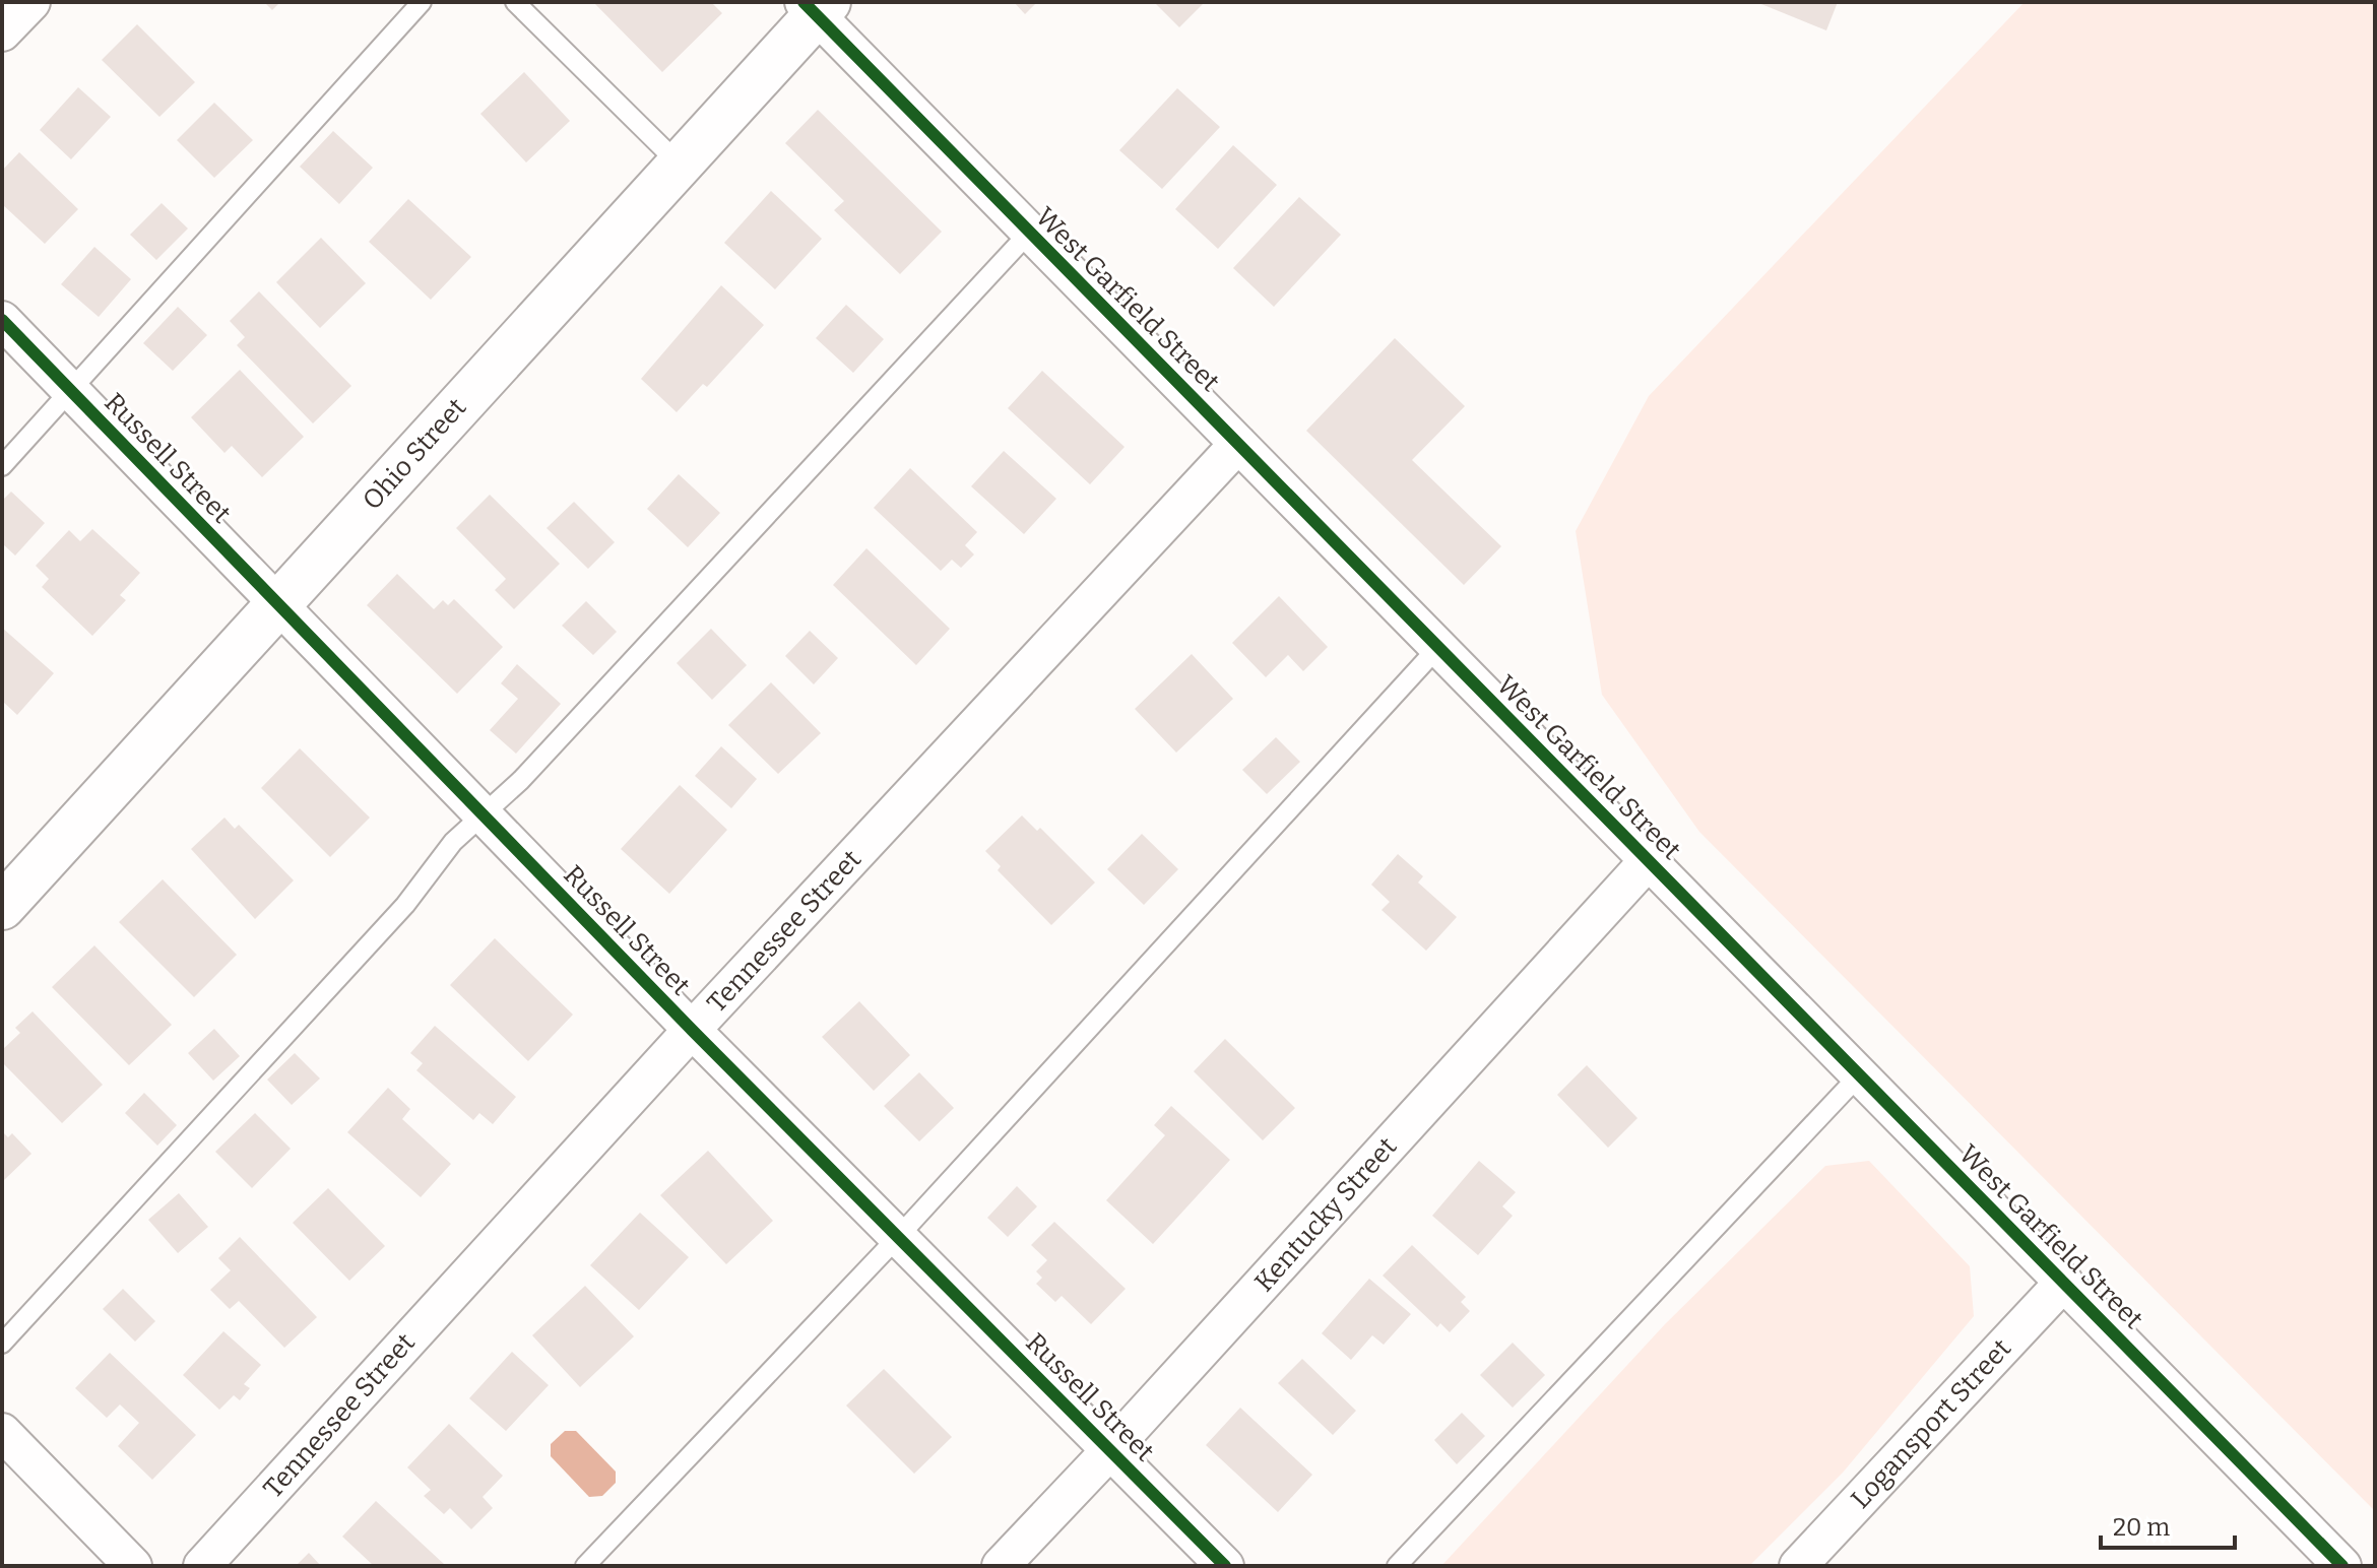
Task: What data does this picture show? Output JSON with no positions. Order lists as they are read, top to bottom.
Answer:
{
  "streets": {
    "street": [
      "West Garfield Street",
      "Ohio Street",
      "Russell Street",
      "Tennessee Street",
      "Kentucky Street",
      "Logansport Street"
    ]
  },
  "crossings": [
    ["West Garfield Street", "Ohio Street"],
    ["West Garfield Street", "Tennessee Street"],
    ["West Garfield Street", "Kentucky Street"],
    ["West Garfield Street", "Logansport Street"],
    ["Ohio Street", "Russell Street"],
    ["Russell Street", "Tennessee Street"],
    ["Russell Street", "Kentucky Street"]
  ],
  "scale_bar": "20 m"
}
